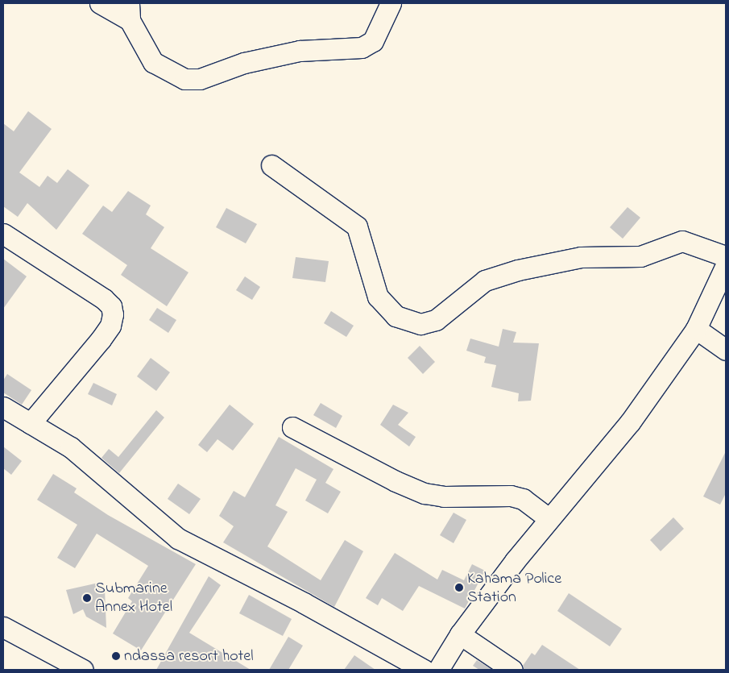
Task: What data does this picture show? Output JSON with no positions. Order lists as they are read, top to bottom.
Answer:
{
  "places": ["Kahama Police Station", "Submarine Annex Hotel", "ndassa resort hotel"]
}
